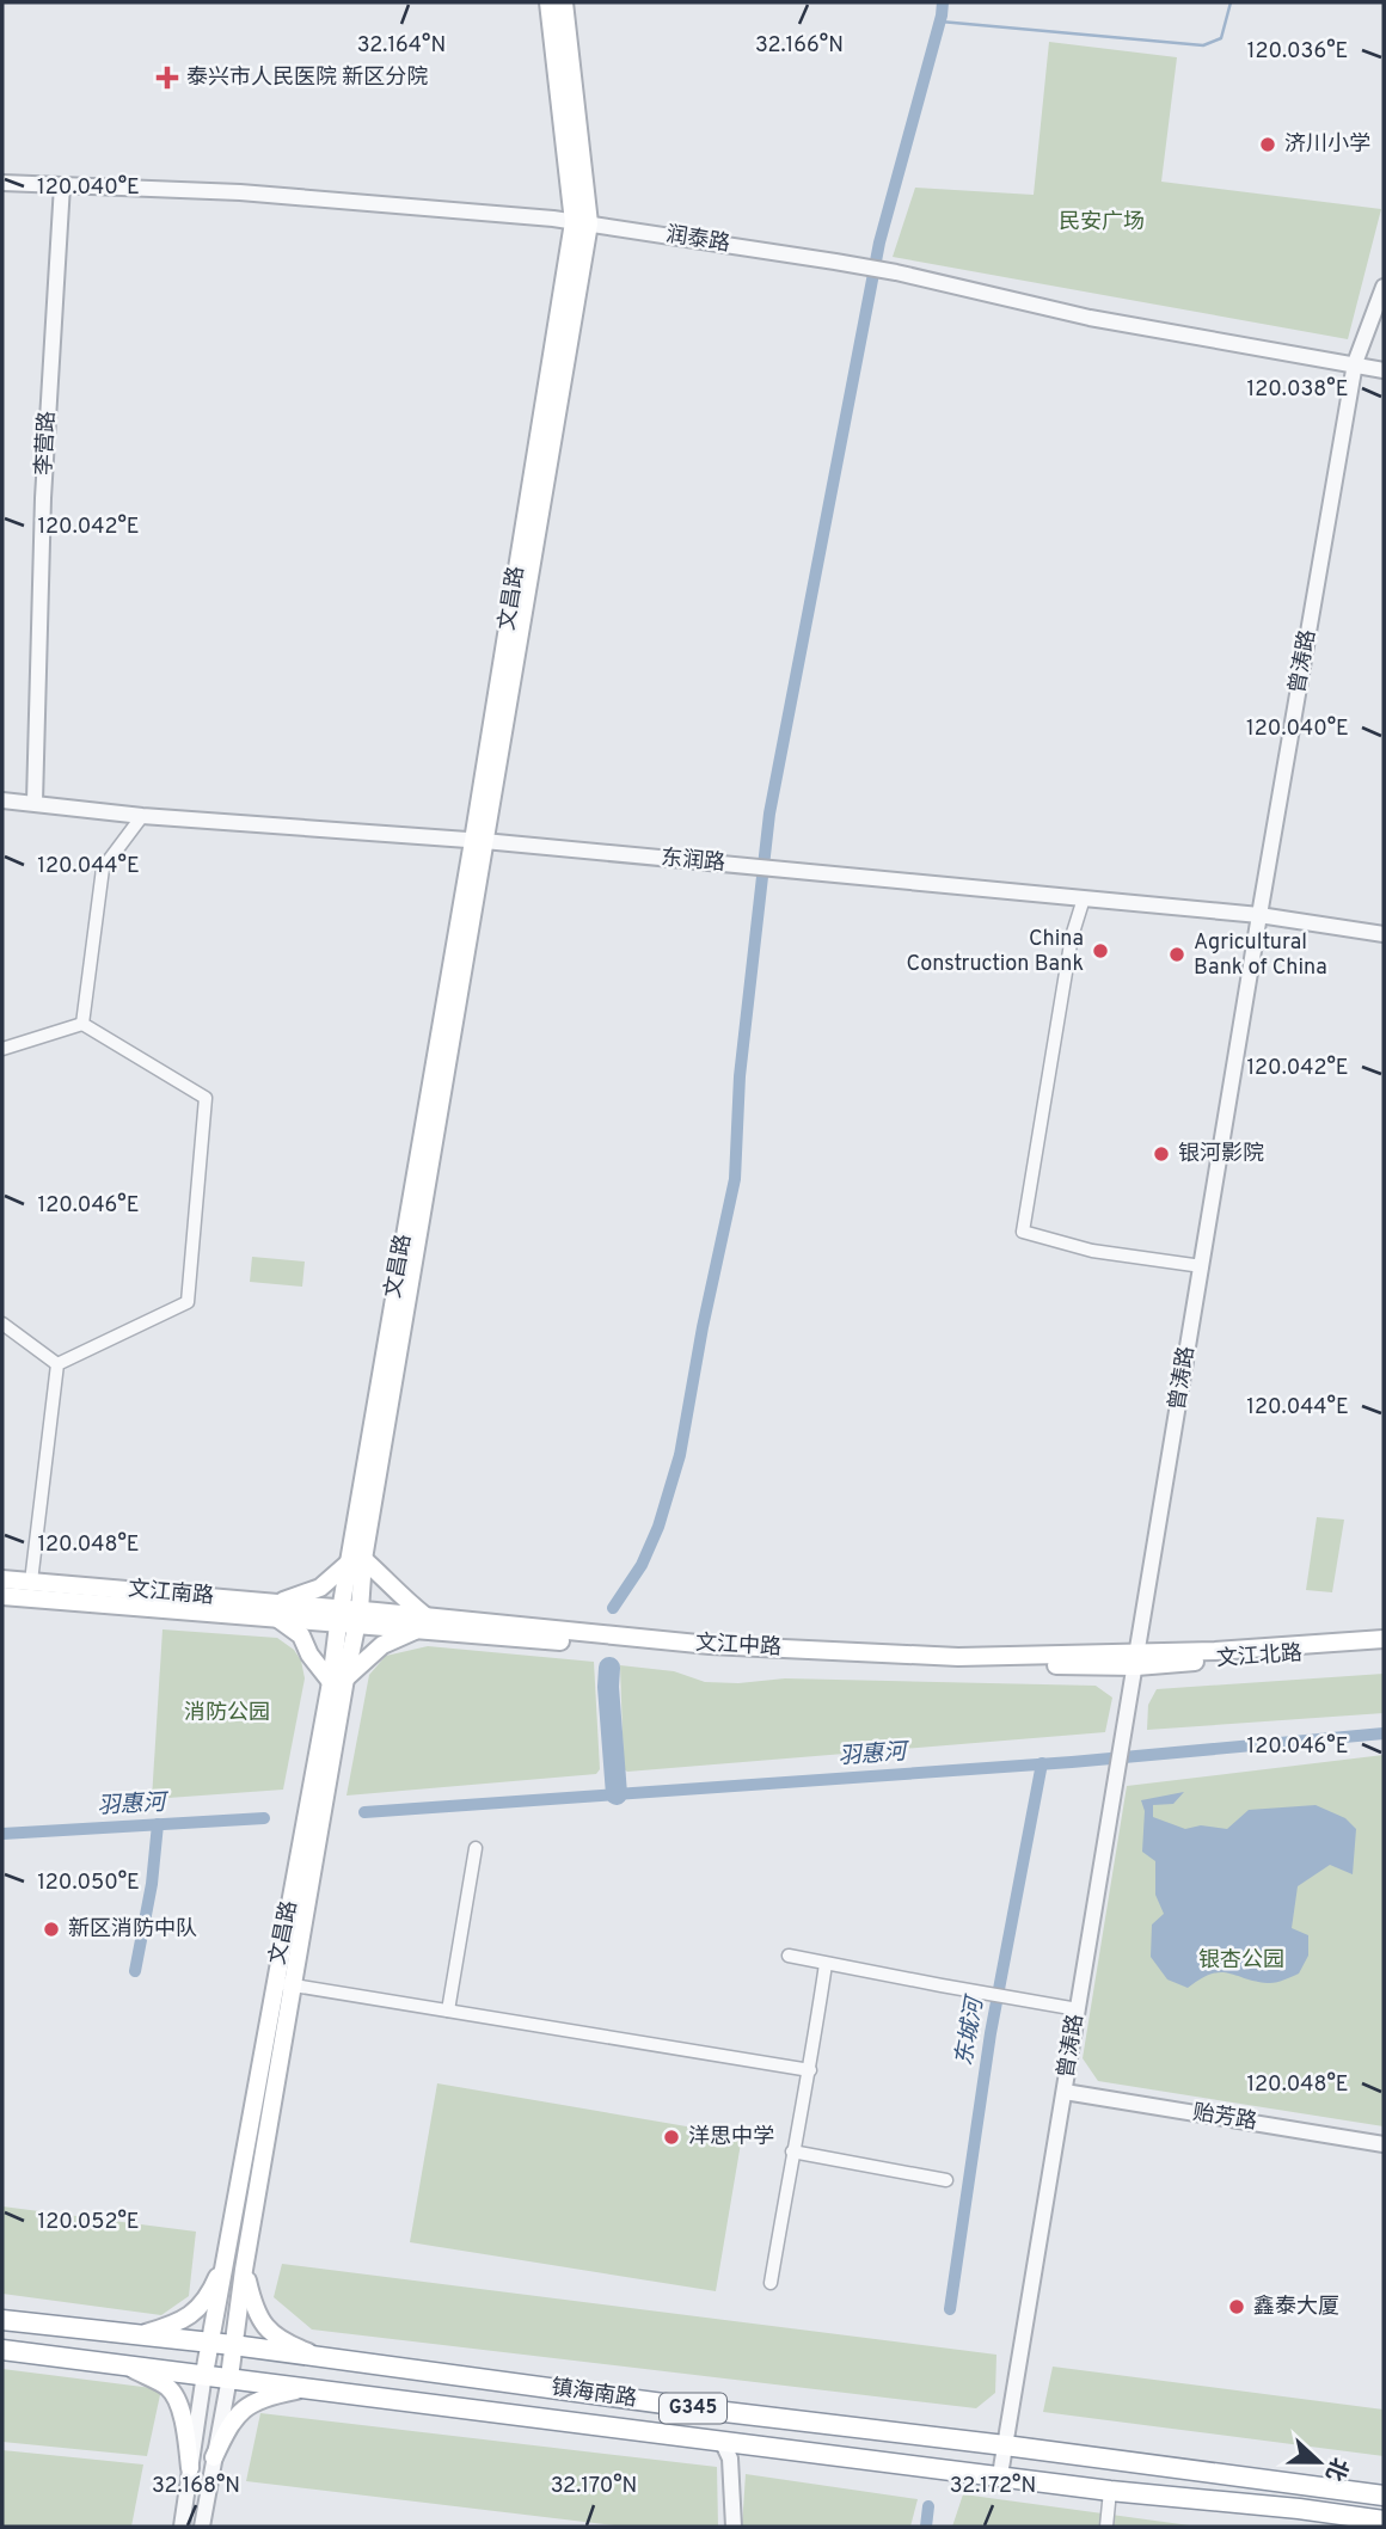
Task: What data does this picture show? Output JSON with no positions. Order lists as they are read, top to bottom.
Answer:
{
  "streets": {
    "highway": ["镇海南路", "G345"],
    "main road": [
      "文昌路",
      "文江南路",
      "文江中路",
      "文江北路"
    ],
    "street": [
      "润泰路",
      "李营路",
      "曾涛路",
      "东润路",
      "贻芳路"
    ]
  },
  "crossings": [
    ["润泰路", "李营路"],
    ["润泰路", "文昌路"],
    ["润泰路", "曾涛路"],
    ["李营路", "东润路"],
    ["文昌路", "东润路"],
    ["文昌路", "文江南路"],
    ["文昌路", "文江中路"],
    ["文昌路", "镇海南路"],
    ["曾涛路", "东润路"],
    ["曾涛路", "文江中路"],
    ["曾涛路", "文江北路"],
    ["曾涛路", "贻芳路"],
    ["曾涛路", "镇海南路"],
    ["文江南路", "文江中路"],
    ["文江中路", "文江北路"]
  ],
  "water": ["羽惠河", "东城河"],
  "parks": ["民安广场", "消防公园", "银杏公园"],
  "places": {
    "health": ["泰兴市人民医院 新区分院"],
    "other": [
      "济川小学",
      "China Construction Bank",
      "Agricultural Bank of China",
      "银河影院",
      "新区消防中队",
      "洋思中学",
      "鑫泰大厦"
    ]
  },
  "north": "right",
  "coordinates": [
    "32.164°N",
    "32.166°N",
    "120.036°E",
    "120.040°E",
    "120.038°E",
    "120.042°E",
    "120.044°E",
    "120.046°E",
    "120.048°E",
    "120.050°E",
    "120.052°E",
    "32.168°N",
    "32.170°N",
    "32.172°N"
  ]
}
